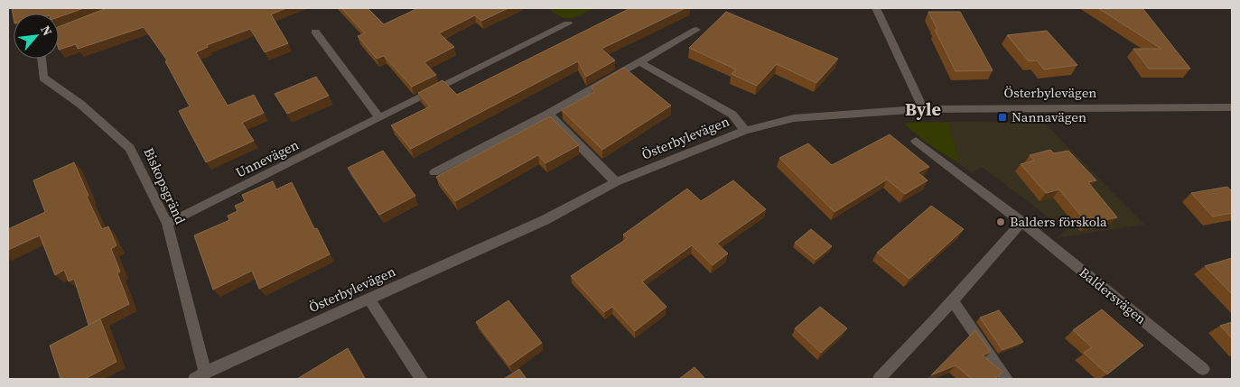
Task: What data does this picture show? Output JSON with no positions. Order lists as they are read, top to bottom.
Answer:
{
  "streets": {
    "street": [
      "Österbylevägen",
      "Unnevägen",
      "Biskopsgränd",
      "Baldersvägen"
    ]
  },
  "crossings": [
    ["Österbylevägen", "Biskopsgränd"],
    ["Unnevägen", "Biskopsgränd"]
  ],
  "districts": ["Byle"],
  "places": {
    "transit": ["Nannavägen"],
    "other": ["Balders förskola"]
  },
  "north": "top right"
}
